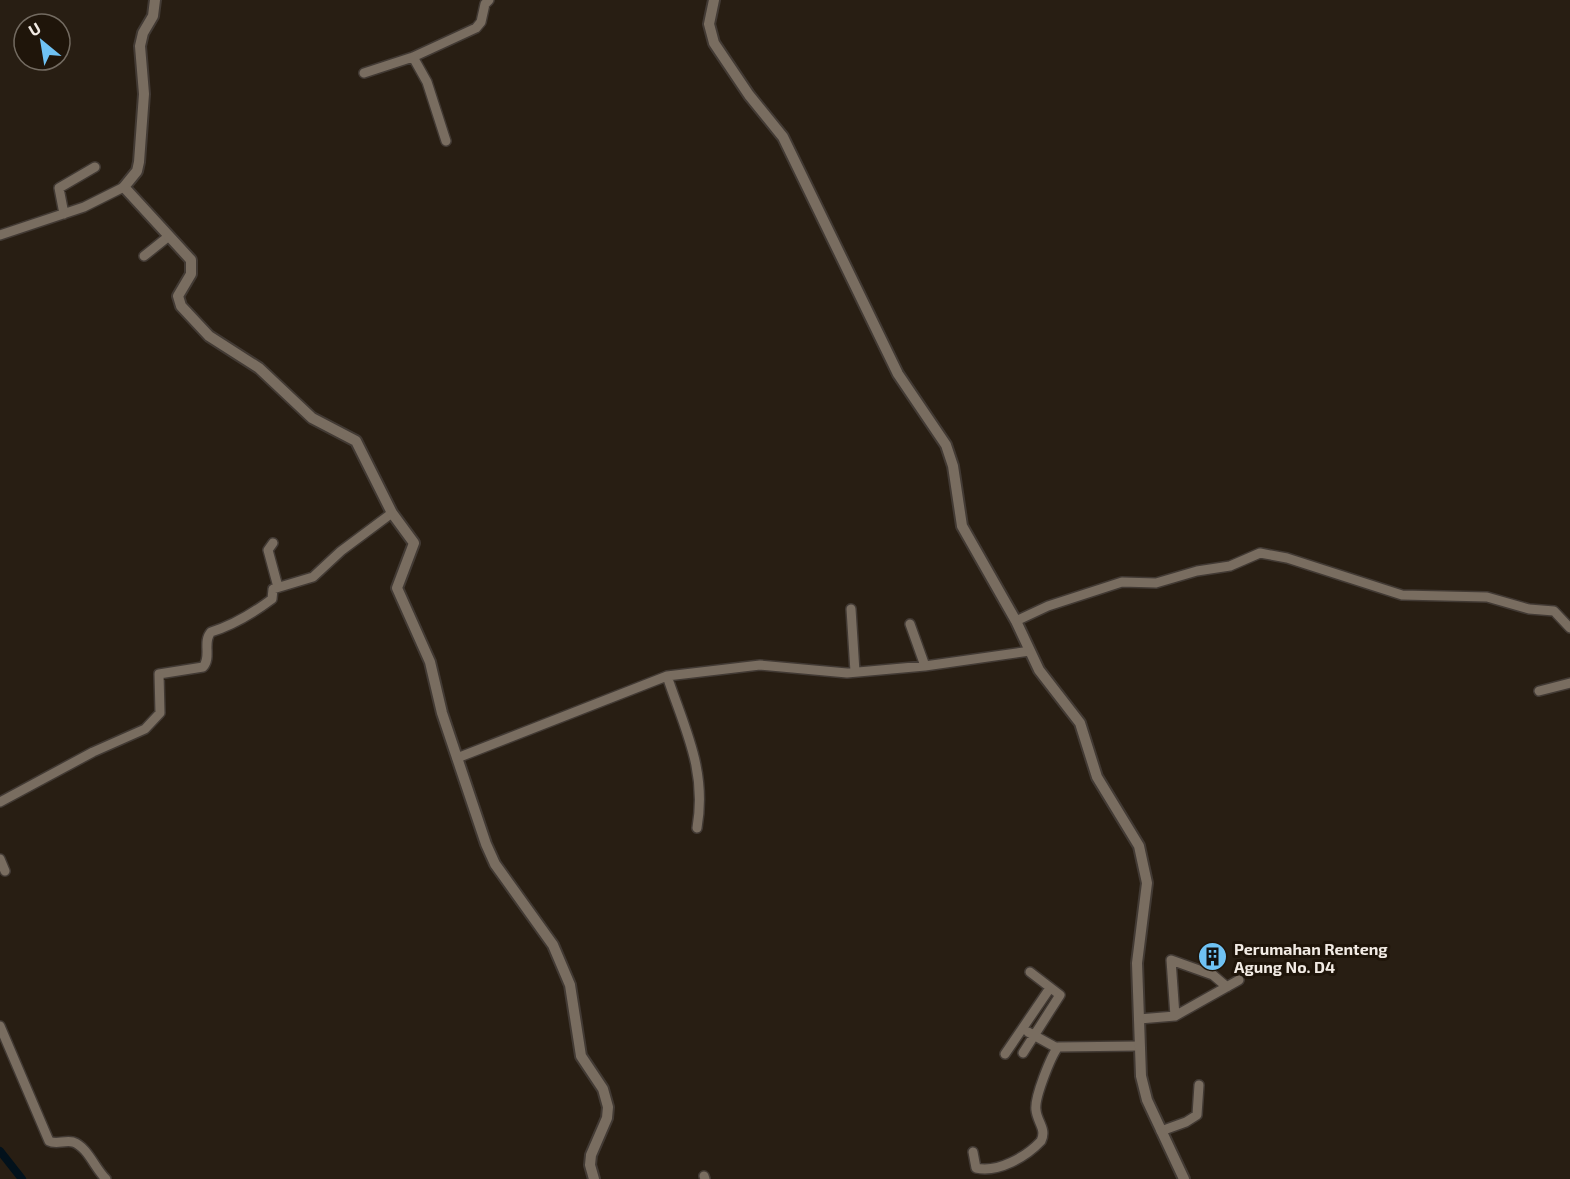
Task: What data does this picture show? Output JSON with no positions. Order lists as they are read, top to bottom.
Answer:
{
  "places": {
    "building": ["Perumahan Renteng Agung No. D4"]
  },
  "north": "top left"
}
